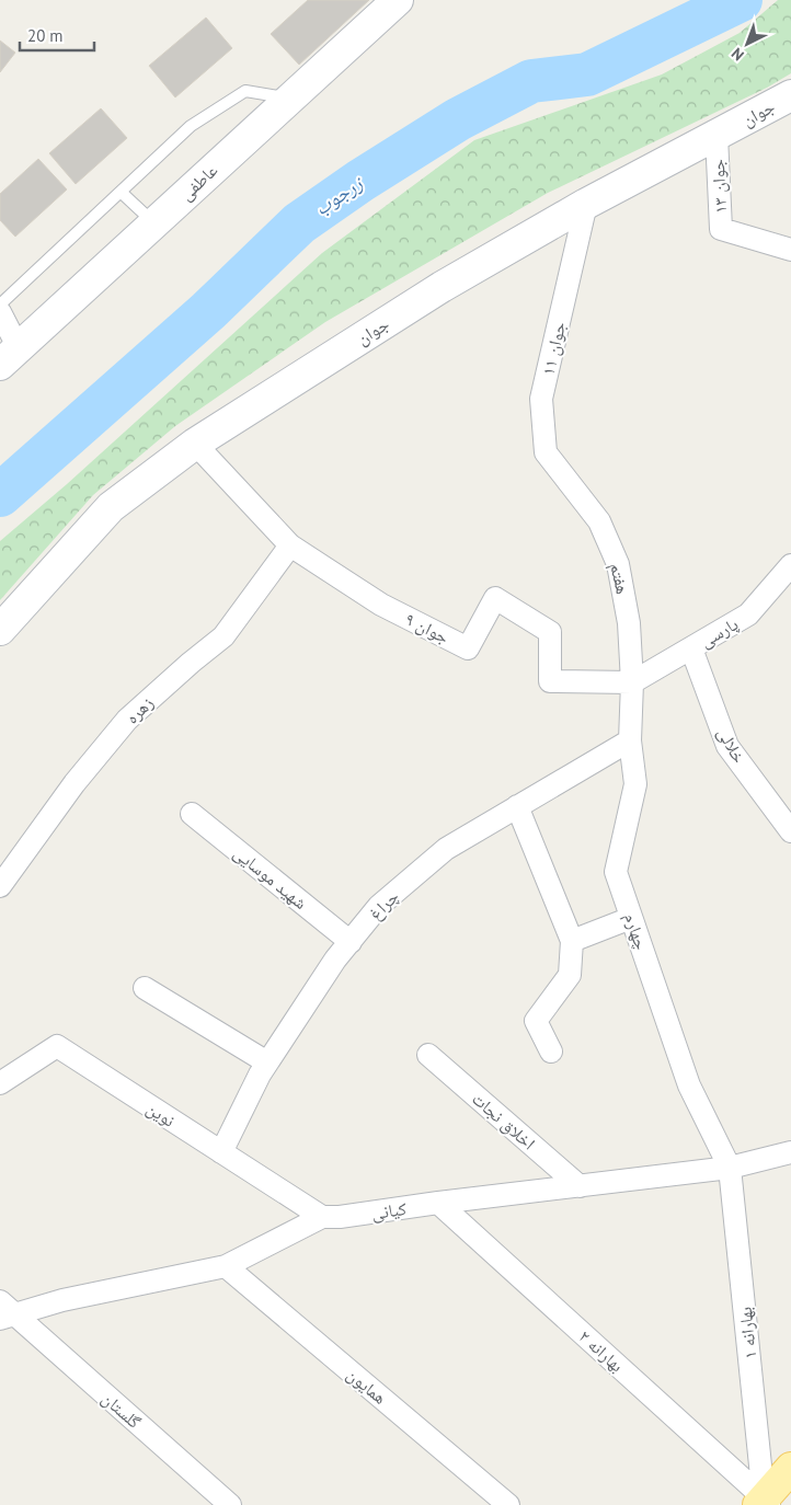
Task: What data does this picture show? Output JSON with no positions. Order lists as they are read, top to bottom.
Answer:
{
  "streets": {
    "main road": ["جوان", "عاطفی"],
    "street": [
      "جوان ۱۳",
      "جوان ۱۱",
      "هفتم",
      "جوان ۹",
      "پارسی",
      "زهره",
      "خلالی",
      "شهید موسایی",
      "چراغ",
      "چهارم",
      "نوین",
      "اخلاق نجات",
      "کیانی",
      "بهارانه ۱",
      "بهارانه ۲",
      "همایون",
      "گلستان"
    ]
  },
  "crossings": [
    ["جوان", "جوان ۱۳"],
    ["جوان", "جوان ۱۱"],
    ["جوان", "جوان ۹"],
    ["جوان ۱۱", "هفتم"],
    ["هفتم", "جوان ۹"],
    ["هفتم", "پارسی"],
    ["هفتم", "چهارم"],
    ["جوان ۹", "پارسی"],
    ["جوان ۹", "زهره"],
    ["جوان ۹", "چهارم"],
    ["پارسی", "خلالی"],
    ["پارسی", "چهارم"],
    ["شهید موسایی", "چراغ"],
    ["چراغ", "چهارم"],
    ["چراغ", "نوین"],
    ["چهارم", "کیانی"],
    ["چهارم", "بهارانه ۱"],
    ["نوین", "کیانی"],
    ["اخلاق نجات", "کیانی"],
    ["کیانی", "بهارانه ۱"],
    ["کیانی", "بهارانه ۲"],
    ["کیانی", "همایون"],
    ["کیانی", "گلستان"],
    ["بهارانه ۱", "بهارانه ۲"]
  ],
  "water": ["زرجوب"],
  "scale_bar": "20 m",
  "north": "bottom left"
}
